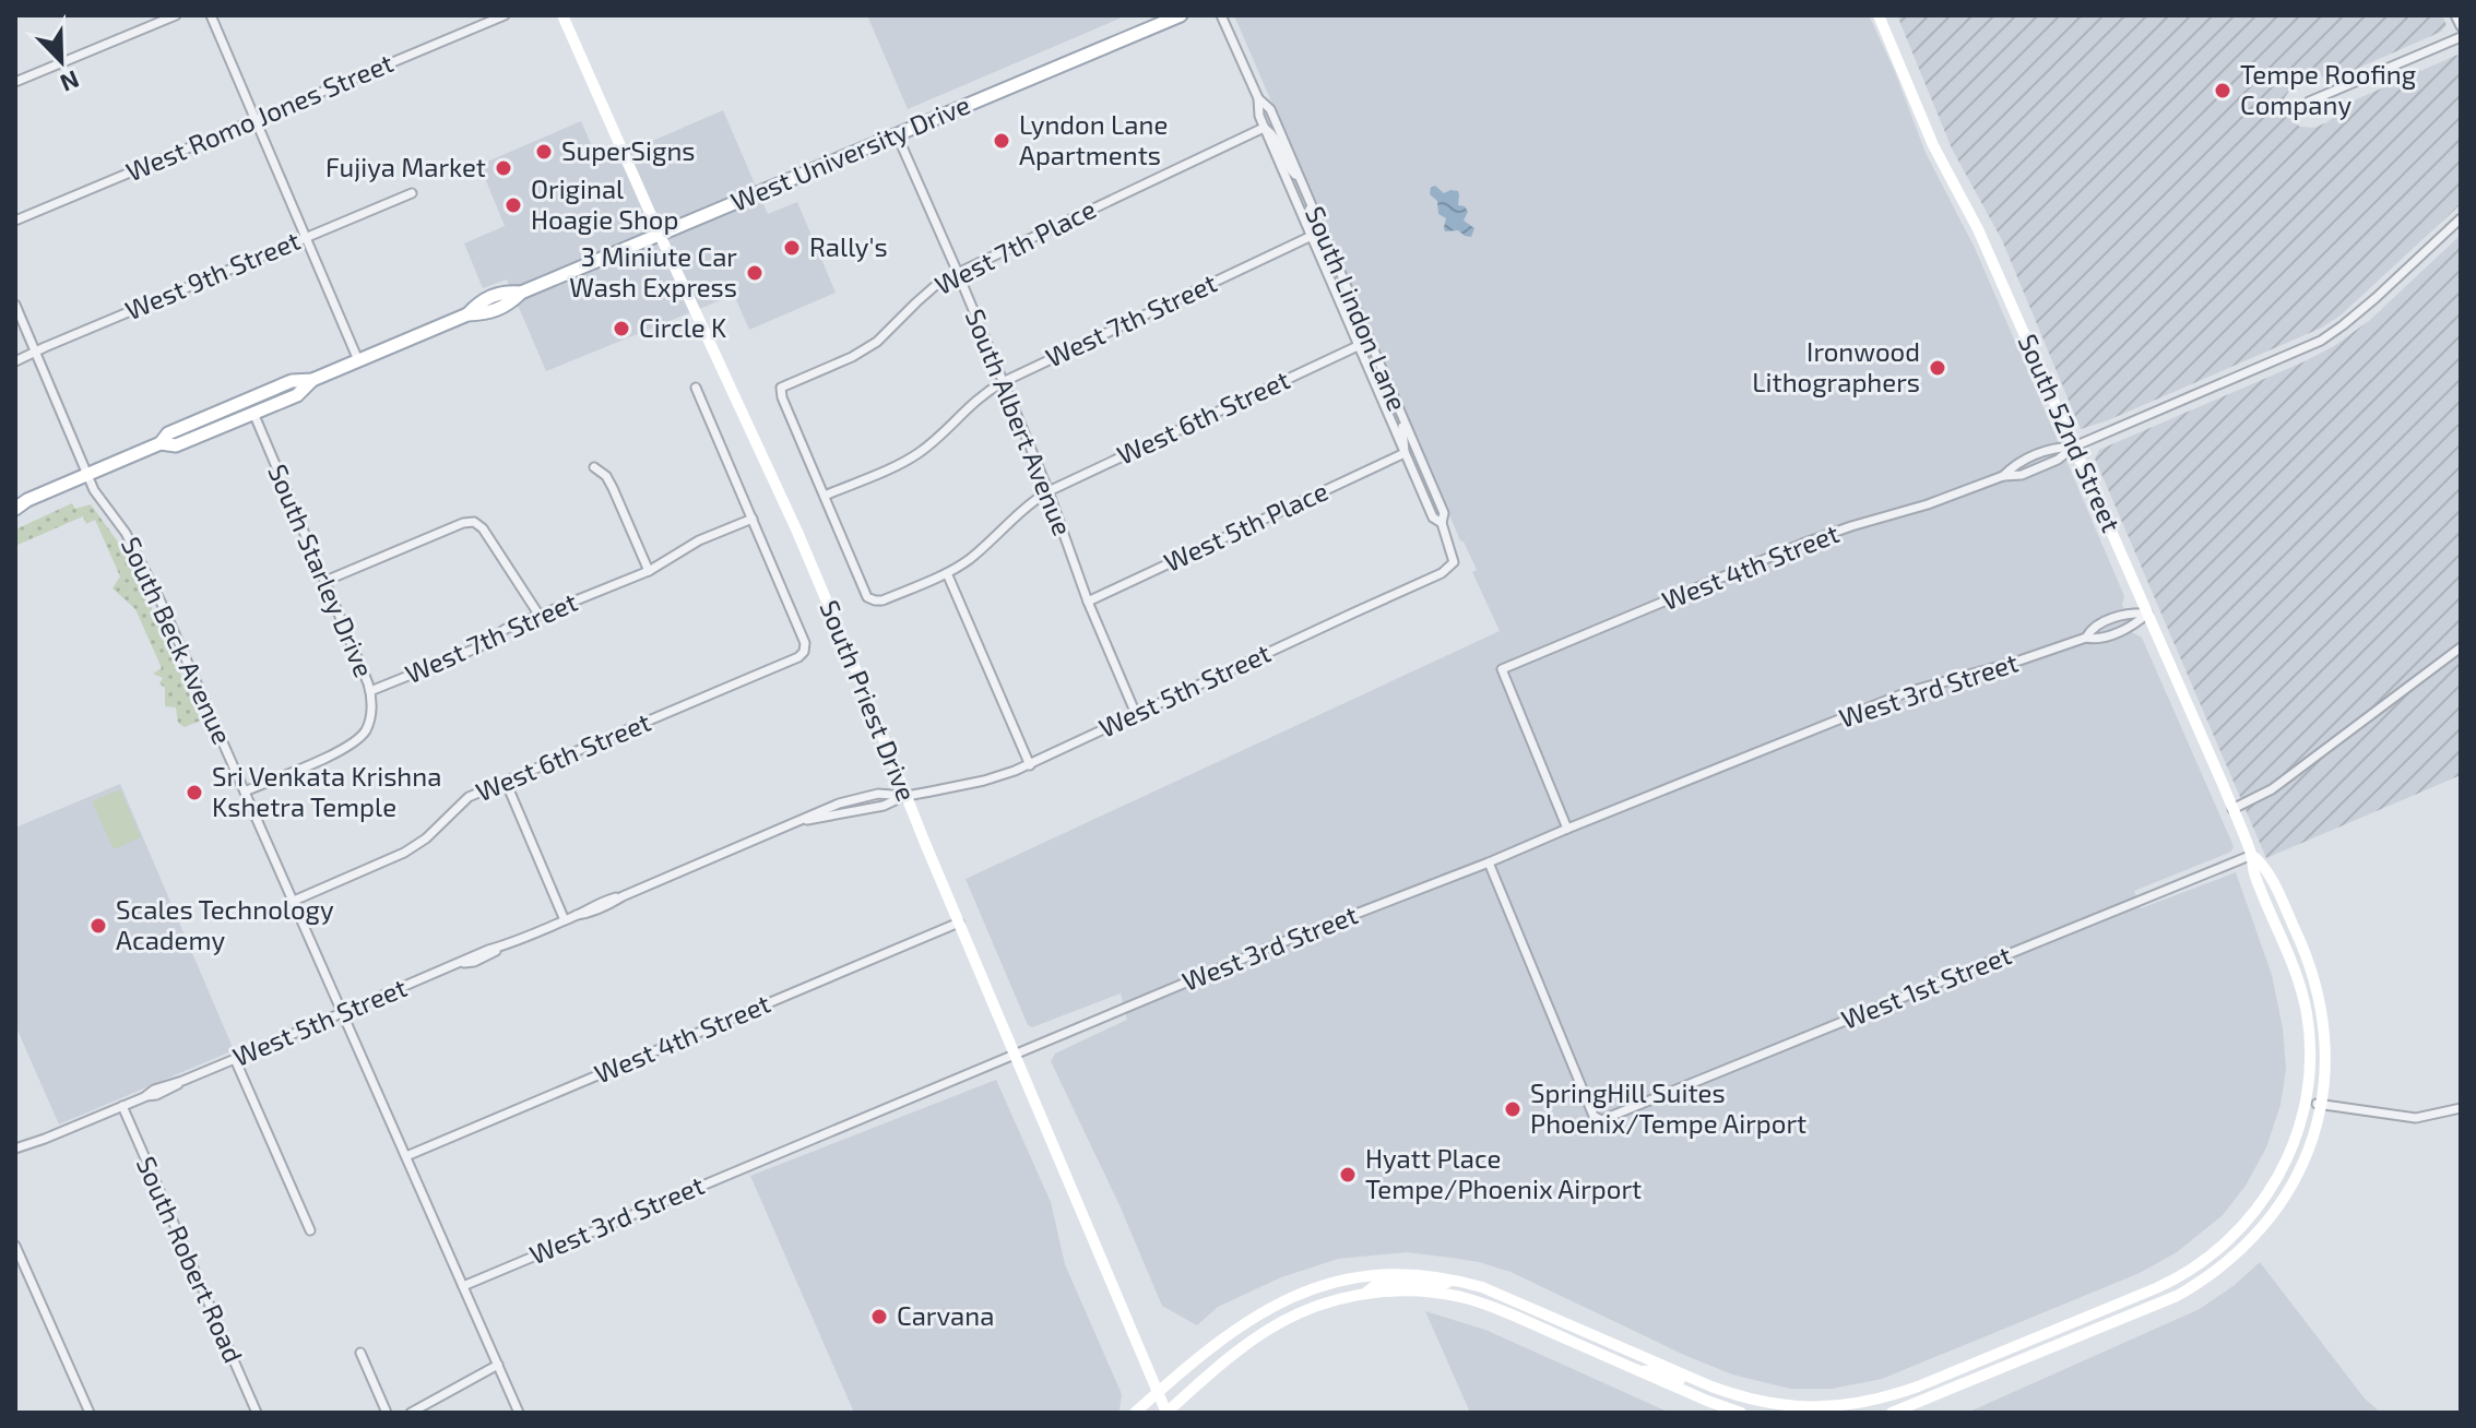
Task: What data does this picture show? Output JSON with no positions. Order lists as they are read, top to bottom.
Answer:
{
  "streets": {
    "main road": ["West University Drive", "South 52nd Street", "South Priest Drive"],
    "street": [
      "West Romo Jones Street",
      "West 7th Place",
      "West 9th Street",
      "South Lindon Lane",
      "West 7th Street",
      "West 6th Street",
      "South Albert Avenue",
      "West 5th Place",
      "West 4th Street",
      "South Starley Drive",
      "South Beck Avenue",
      "West 5th Street",
      "West 3rd Street",
      "West 1st Street",
      "South Robert Road"
    ]
  },
  "crossings": [
    ["West University Drive", "South Albert Avenue"],
    ["West University Drive", "South Starley Drive"],
    ["West University Drive", "South Beck Avenue"],
    ["West University Drive", "South Priest Drive"],
    ["West 7th Place", "South Lindon Lane"],
    ["West 7th Place", "South Albert Avenue"],
    ["West 7th Place", "South Priest Drive"],
    ["West 9th Street", "South Beck Avenue"],
    ["South Lindon Lane", "West 7th Street"],
    ["South Lindon Lane", "West 6th Street"],
    ["South Lindon Lane", "West 5th Place"],
    ["South Lindon Lane", "West 5th Street"],
    ["West 7th Street", "South Albert Avenue"],
    ["West 7th Street", "South Starley Drive"],
    ["West 7th Street", "South Priest Drive"],
    ["West 6th Street", "South Albert Avenue"],
    ["West 6th Street", "South Beck Avenue"],
    ["West 6th Street", "South Priest Drive"],
    ["South Albert Avenue", "West 5th Place"],
    ["South Albert Avenue", "West 5th Street"],
    ["South 52nd Street", "West 4th Street"],
    ["South 52nd Street", "West 3rd Street"],
    ["South 52nd Street", "West 1st Street"],
    ["West 4th Street", "South Beck Avenue"],
    ["West 4th Street", "West 3rd Street"],
    ["West 4th Street", "South Priest Drive"],
    ["South Starley Drive", "South Beck Avenue"],
    ["South Beck Avenue", "West 5th Street"],
    ["South Beck Avenue", "West 3rd Street"],
    ["West 5th Street", "South Priest Drive"],
    ["West 5th Street", "South Robert Road"],
    ["West 3rd Street", "South Priest Drive"],
    ["West 3rd Street", "West 1st Street"]
  ],
  "places": [
    "Tempe Roofing Company",
    "Lyndon Lane Apartments",
    "SuperSigns",
    "Fujiya Market",
    "Original Hoagie Shop",
    "Rally's",
    "3 Miniute Car Wash Express",
    "Circle K",
    "Ironwood Lithographers",
    "Sri Venkata Krishna Kshetra Temple",
    "Scales Technology Academy",
    "SpringHill Suites Phoenix/Tempe Airport",
    "Hyatt Place Tempe/Phoenix Airport",
    "Carvana"
  ],
  "north": "bottom right"
}
